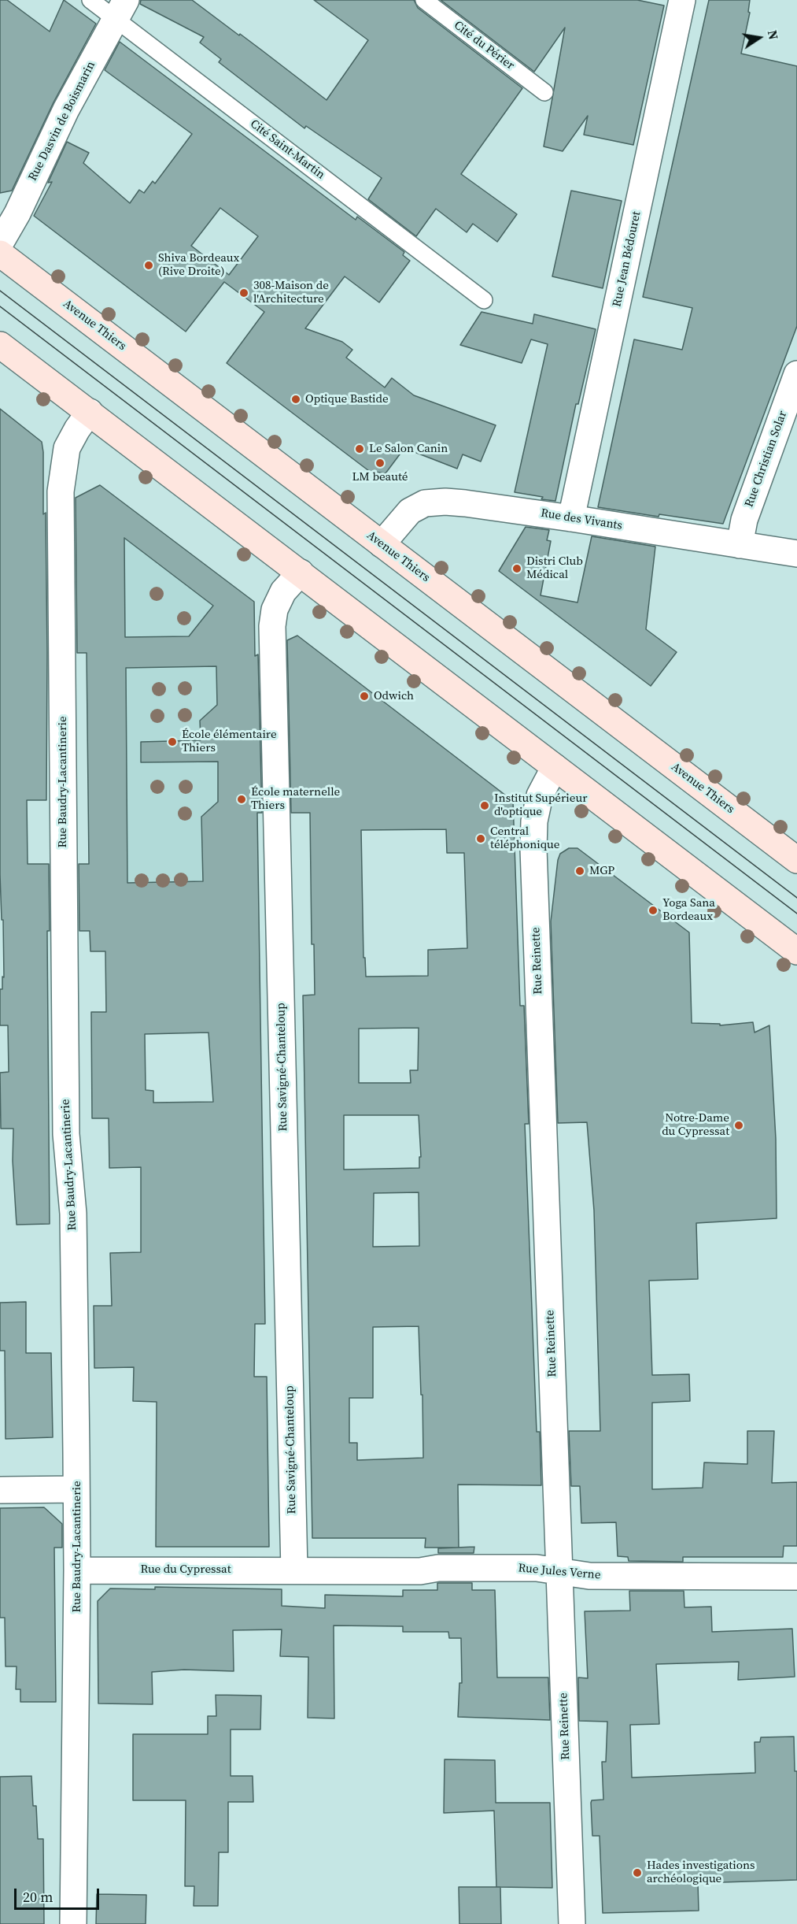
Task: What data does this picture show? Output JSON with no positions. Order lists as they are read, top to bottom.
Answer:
{
  "streets": {
    "main road": ["Avenue Thiers"],
    "street": [
      "Rue Dasvin de Boismarin",
      "Rue Jean Bédouret",
      "Rue Christian Solar",
      "Rue des Vivants",
      "Rue Baudry-Lacantinerie",
      "Rue Reinette",
      "Rue Savigné-Chanteloup",
      "Rue du Cypressat",
      "Rue Jules Verne"
    ],
    "lane": ["Cité du Périer", "Cité Saint-Martin"]
  },
  "crossings": [
    ["Rue Dasvin de Boismarin", "Cité Saint-Martin"],
    ["Rue Jean Bédouret", "Rue des Vivants"],
    ["Avenue Thiers", "Rue des Vivants"],
    ["Rue Christian Solar", "Rue des Vivants"],
    ["Rue Baudry-Lacantinerie", "Rue du Cypressat"],
    ["Rue Reinette", "Rue Jules Verne"],
    ["Rue Savigné-Chanteloup", "Rue du Cypressat"],
    ["Rue Savigné-Chanteloup", "Rue Jules Verne"],
    ["Rue du Cypressat", "Rue Jules Verne"]
  ],
  "places": [
    "Shiva Bordeaux (Rive Droite)",
    "308-Maison de l'Architecture",
    "Optique Bastide",
    "Le Salon Canin",
    "LM beauté",
    "Distri Club Médical",
    "Odwich",
    "École élémentaire Thiers",
    "École maternelle Thiers",
    "Institut Supérieur d'optique",
    "Central téléphonique",
    "MGP",
    "Yoga Sana Bordeaux",
    "Notre-Dame du Cypressat",
    "Hades investigations archéologique"
  ],
  "scale_bar": "20 m",
  "north": "right"
}
